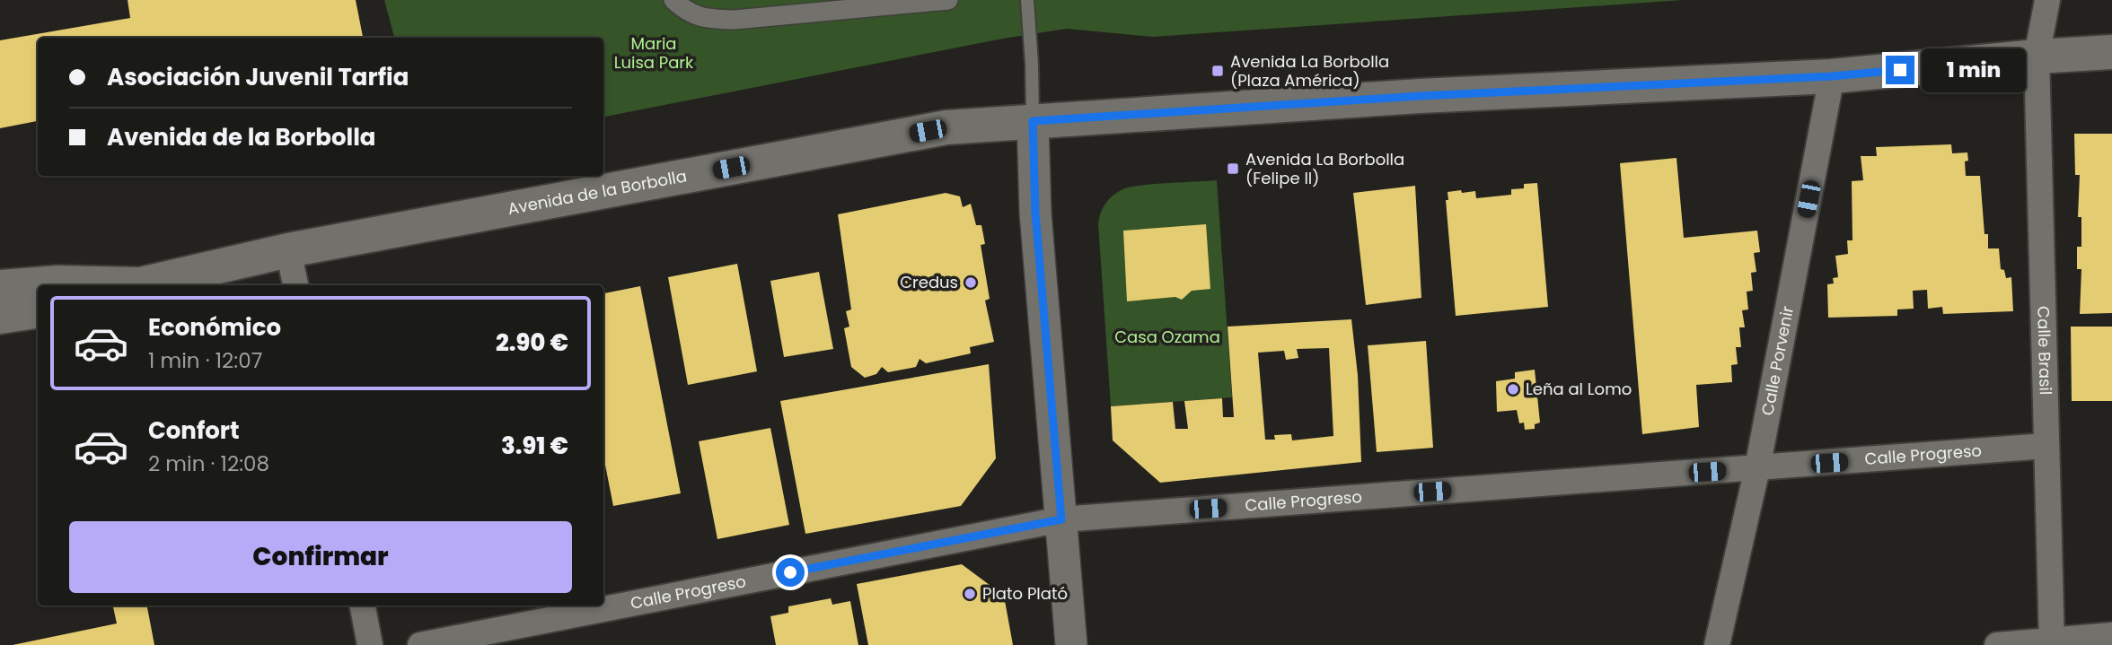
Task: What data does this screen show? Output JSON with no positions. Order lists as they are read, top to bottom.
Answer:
{
  "streets": {
    "main road": ["Avenida de la Borbolla"],
    "street": ["Calle Brasil", "Calle Porvenir", "Calle Progreso"]
  },
  "crossings": [
    ["Avenida de la Borbolla", "Calle Brasil"],
    ["Avenida de la Borbolla", "Calle Porvenir"],
    ["Calle Brasil", "Calle Progreso"],
    ["Calle Porvenir", "Calle Progreso"]
  ],
  "parks": ["Maria Luisa Park", "Casa Ozama"],
  "places": {
    "transit": ["Avenida La Borbolla (Plaza América)", "Avenida La Borbolla (Felipe II)"],
    "other": ["Credus", "Leña al Lomo", "Plato Plató"]
  },
  "page": {
    "banner": ["Asociación Juvenil Tarfia", "Avenida de la Borbolla"],
    "bubble": "1 min",
    "list": [
      {
        "name": "Económico",
        "note": "1 min · 12:07",
        "value": "2.90 €"
      },
      {
        "name": "Confort",
        "note": "2 min · 12:08",
        "value": "3.91 €"
      }
    ],
    "buttons": "Confirmar"
  }
}
